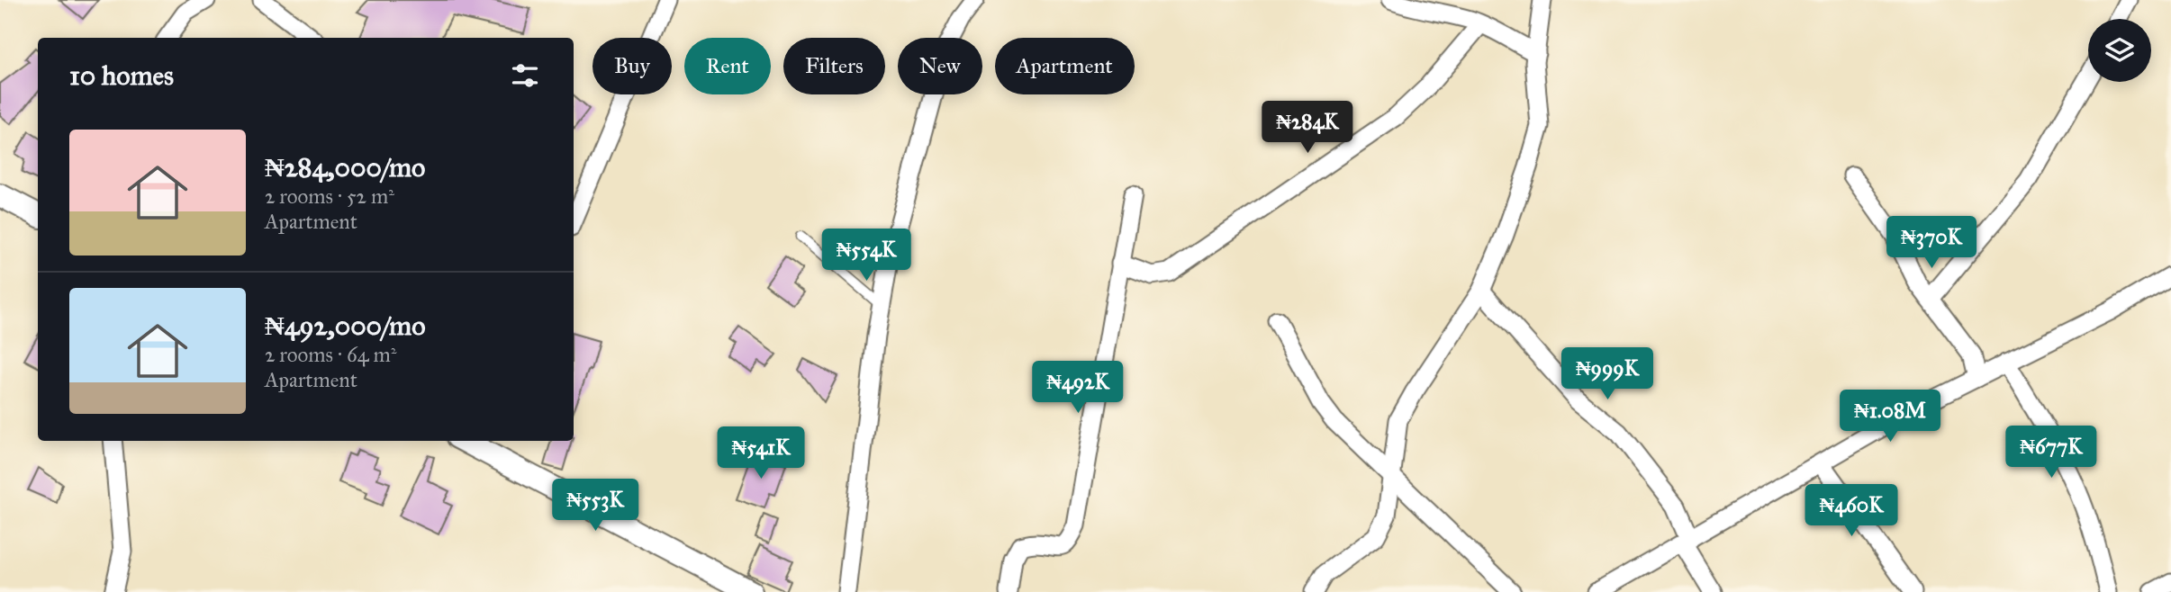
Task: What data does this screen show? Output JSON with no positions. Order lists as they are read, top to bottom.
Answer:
{
  "page": {
    "chip": [
      "Buy",
      "Rent",
      "Filters",
      "New",
      "Apartment"
    ],
    "heading": "10 homes",
    "price": [
      "₦284K",
      "₦370K",
      "₦554K",
      "₦999K",
      "₦492K",
      "₦1.08M",
      "₦677K",
      "₦541K",
      "₦553K",
      "₦460K"
    ],
    "list": [
      {
        "name": "₦284,000/mo",
        "note": "2 rooms · 52 m² · Apartment"
      },
      {
        "name": "₦492,000/mo",
        "note": "2 rooms · 64 m² · Apartment"
      }
    ]
  }
}
